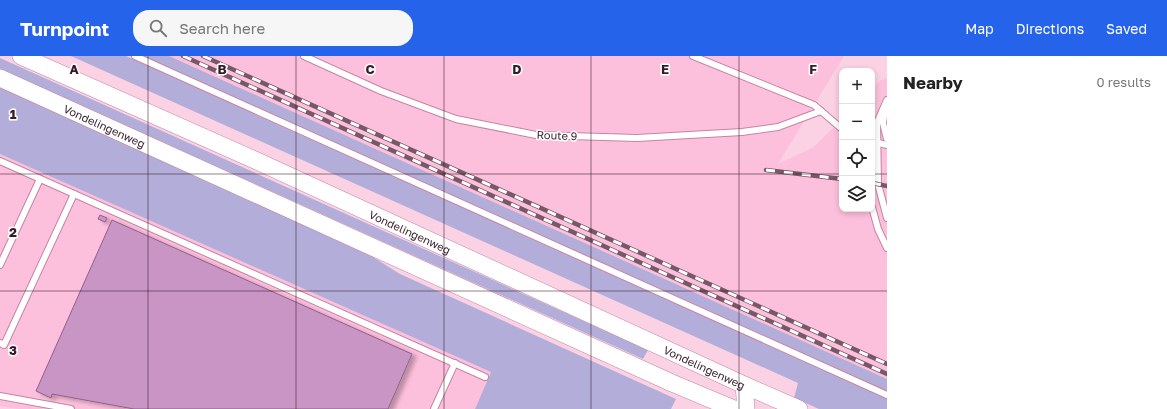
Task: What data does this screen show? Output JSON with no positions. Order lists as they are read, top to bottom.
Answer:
{
  "streets": {
    "main road": ["Vondelingenweg"],
    "lane": ["Route 9"]
  },
  "page": {
    "header": "Turnpoint",
    "search": "Search here",
    "nav": ["Map", "Directions", "Saved"],
    "heading": ["Nearby", "0 results"],
    "map_buttons": ["+", "−"]
  },
  "grid": {
    "columns": [
      "A",
      "B",
      "C",
      "D",
      "E",
      "F"
    ],
    "rows": ["1", "2", "3"]
  }
}
